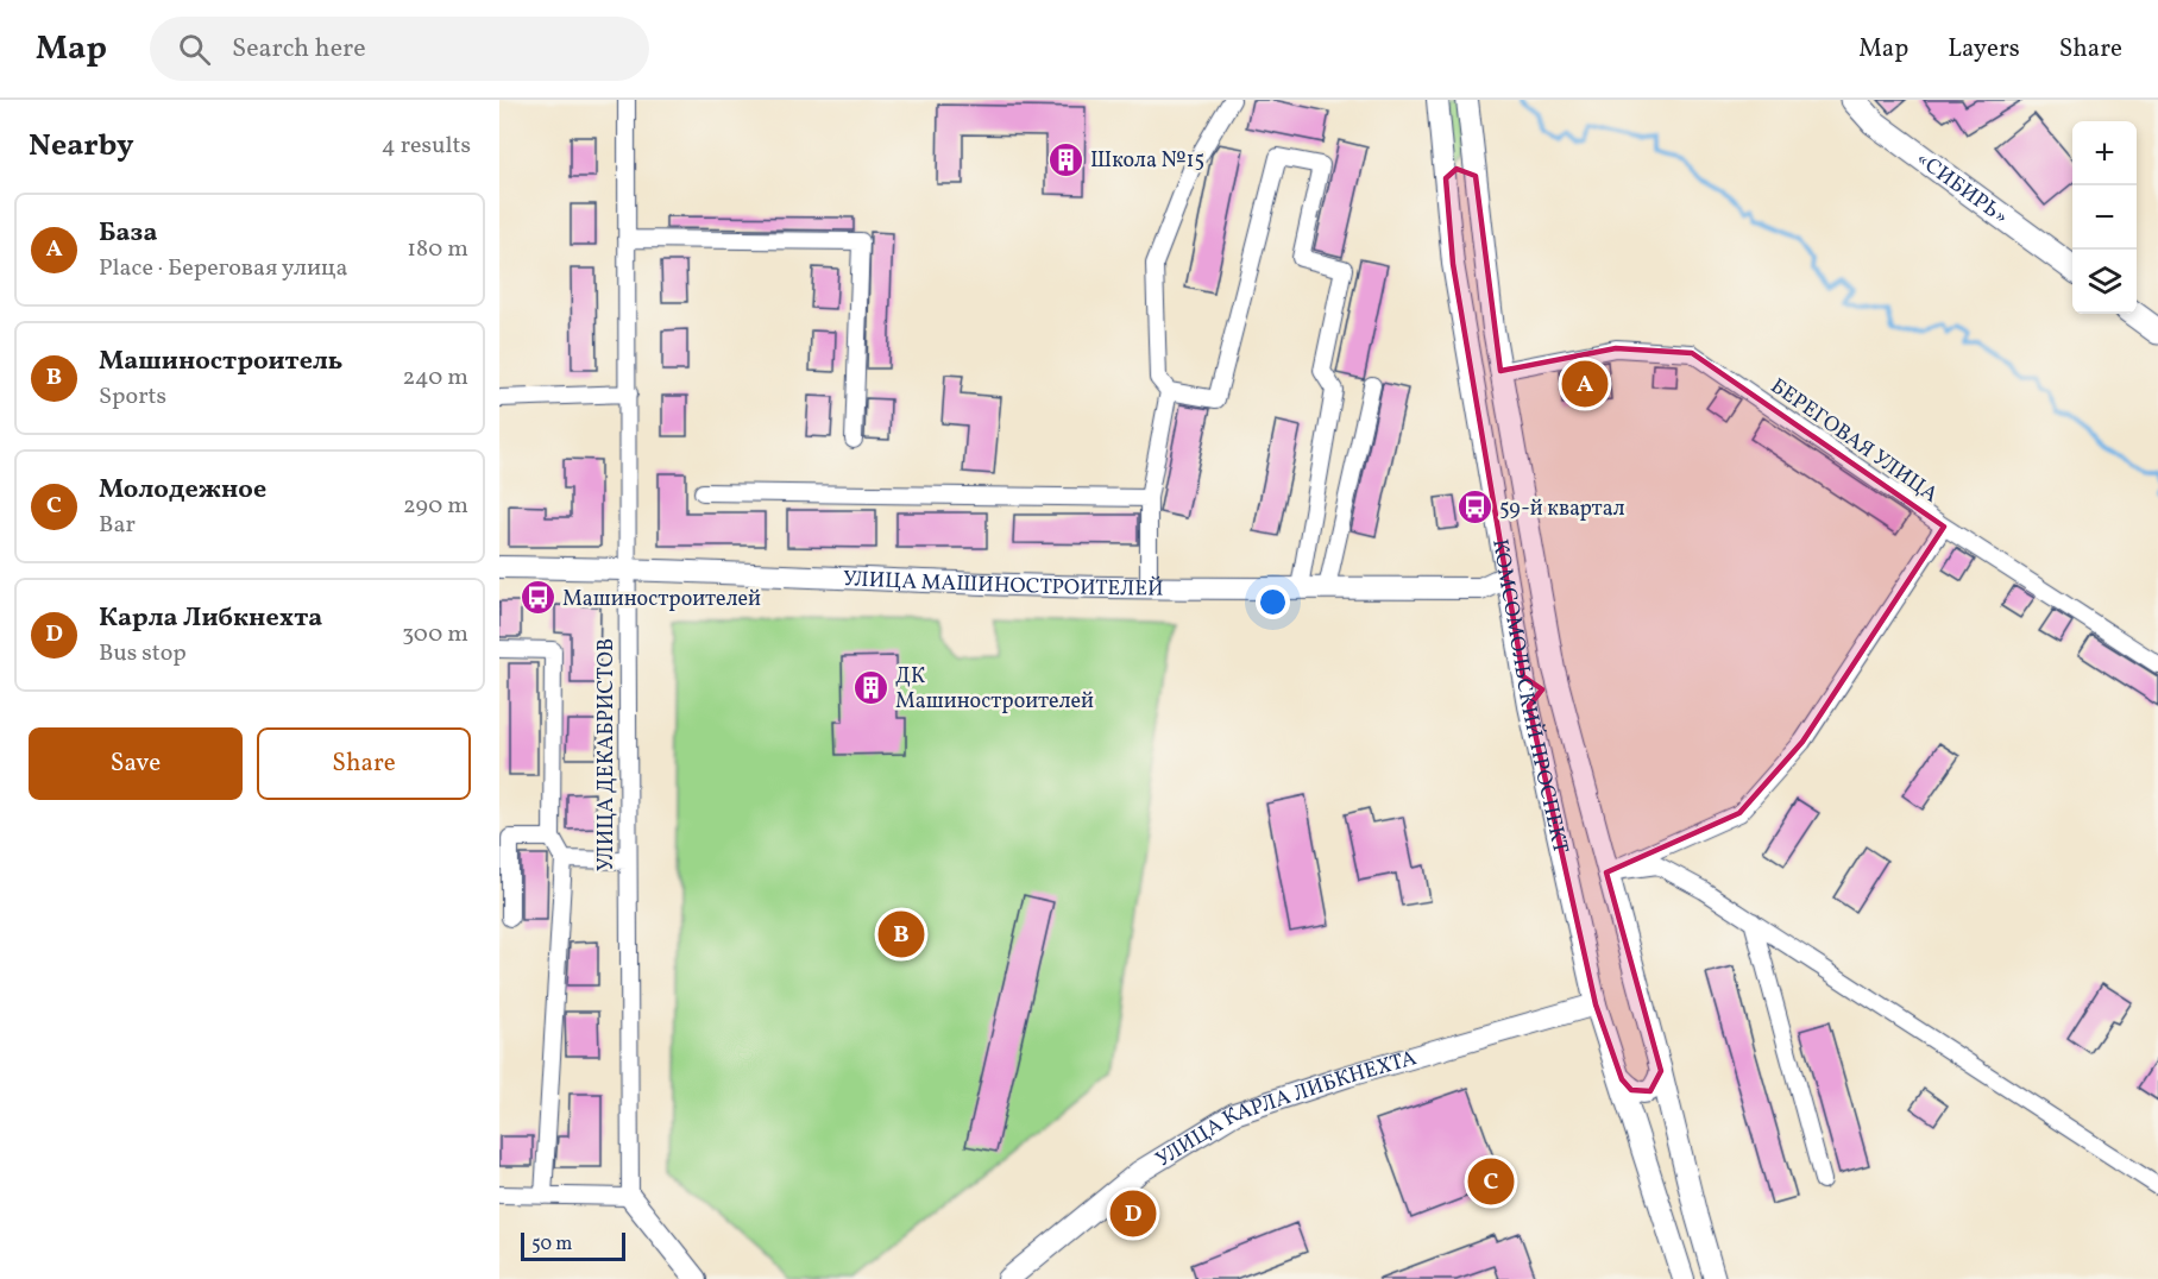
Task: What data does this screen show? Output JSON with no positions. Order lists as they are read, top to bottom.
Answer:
{
  "streets": {
    "main road": [
      "«СИБИРЬ»",
      "УЛИЦА МАШИНОСТРОИТЕЛЕЙ",
      "КОМСОМОЛЬСКИЙ ПРОСПЕКТ",
      "УЛИЦА КАРЛА ЛИБКНЕХТА"
    ],
    "street": ["БЕРЕГОВАЯ УЛИЦА", "УЛИЦА ДЕКАБРИСТОВ"]
  },
  "crossings": [
    ["БЕРЕГОВАЯ УЛИЦА", "КОМСОМОЛЬСКИЙ ПРОСПЕКТ"],
    ["УЛИЦА МАШИНОСТРОИТЕЛЕЙ", "КОМСОМОЛЬСКИЙ ПРОСПЕКТ"],
    ["УЛИЦА МАШИНОСТРОИТЕЛЕЙ", "УЛИЦА ДЕКАБРИСТОВ"],
    ["КОМСОМОЛЬСКИЙ ПРОСПЕКТ", "УЛИЦА КАРЛА ЛИБКНЕХТА"]
  ],
  "places": {
    "building": ["Школа №15", "ДК Машиностроителей"],
    "bus stop": ["59-й квартал", "Машиностроителей"]
  },
  "scale_bar": "50 m",
  "page": {
    "header": "Map",
    "search": "Search here",
    "nav": ["Map", "Layers", "Share"],
    "heading": ["Nearby", "4 results"],
    "map_buttons": ["+", "−"],
    "list": [
      {
        "mark": "A",
        "name": "База",
        "note": "Place · Береговая улица",
        "value": "180 m"
      },
      {
        "mark": "B",
        "name": "Машиностроитель",
        "note": "Sports",
        "value": "240 m"
      },
      {
        "mark": "C",
        "name": "Молодежное",
        "note": "Bar",
        "value": "290 m"
      },
      {
        "mark": "D",
        "name": "Карла Либкнехта",
        "note": "Bus stop",
        "value": "300 m"
      }
    ],
    "pins": [
      "A",
      "B",
      "C",
      "D"
    ],
    "buttons": ["Save", "Share"],
    "scale": "50 m"
  }
}
